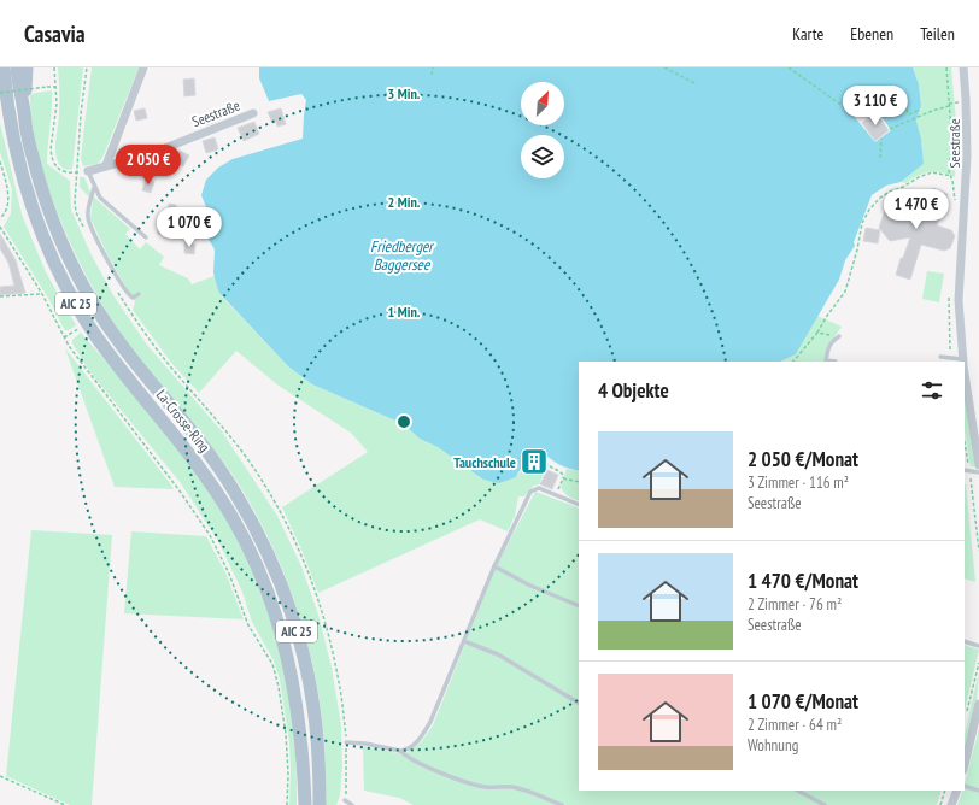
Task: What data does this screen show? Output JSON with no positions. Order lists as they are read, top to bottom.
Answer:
{
  "streets": {
    "main road": ["AIC 25", "La-Crosse-Ring"],
    "street": ["Seestraße"]
  },
  "crossings": [
    ["AIC 25", "La-Crosse-Ring"]
  ],
  "water": ["Friedberger Baggersee"],
  "places": {
    "building": ["Tauchschule"]
  },
  "north": "top right",
  "page": {
    "header": "Casavia",
    "nav": ["Karte", "Ebenen", "Teilen"],
    "price": [
      "3 110 €",
      "2 050 €",
      "1 470 €",
      "1 070 €"
    ],
    "heading": "4 Objekte",
    "list": [
      {
        "name": "2 050 €/Monat",
        "note": "3 Zimmer · 116 m² · Seestraße"
      },
      {
        "name": "1 470 €/Monat",
        "note": "2 Zimmer · 76 m² · Seestraße"
      },
      {
        "name": "1 070 €/Monat",
        "note": "2 Zimmer · 64 m² · Wohnung"
      }
    ]
  },
  "rings": ["3 Min.", "2 Min.", "1 Min."]
}
